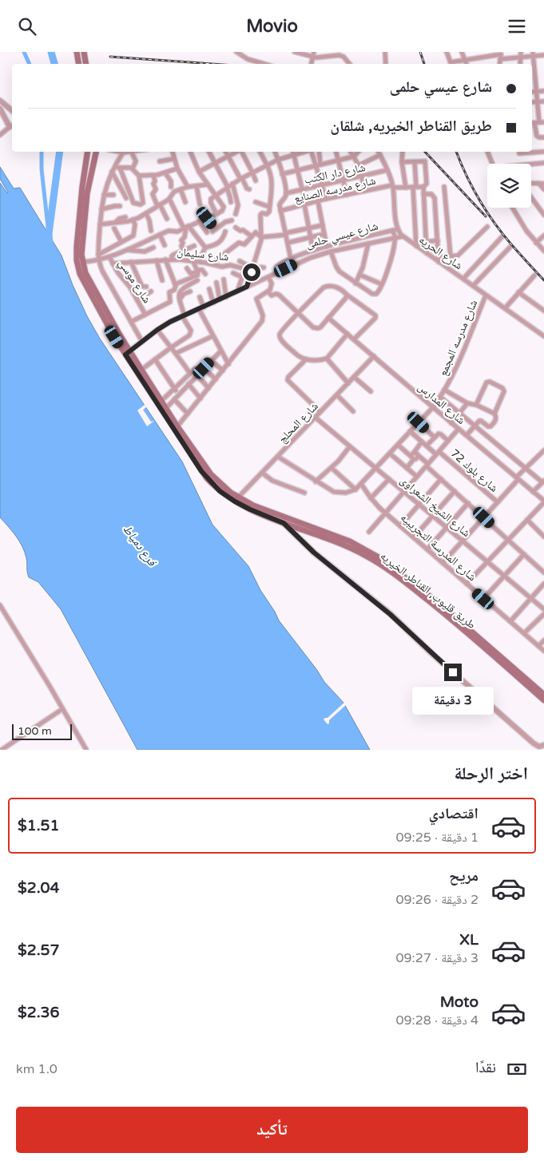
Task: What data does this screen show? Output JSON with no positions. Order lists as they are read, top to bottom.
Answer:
{
  "streets": {
    "main road": ["طريق قليوب, القناطر الخيريه"],
    "street": [
      "شارع دار الكتب",
      "شارع مدرسه الصنايع",
      "شارع عيسي حلمى",
      "شارع الحريه",
      "شارع سليمان",
      "شارع موسي",
      "شارع مدرسه المجمع",
      "شارع المدارس",
      "شارع المحلج",
      "شارع بلوك 72",
      "شارع الشيخ الشعراوى",
      "شارع المدرسة التجريبيه"
    ]
  },
  "crossings": [
    ["شارع دار الكتب", "شارع الحريه"],
    ["شارع مدرسه الصنايع", "شارع الحريه"],
    ["شارع عيسي حلمى", "شارع الحريه"],
    ["شارع عيسي حلمى", "طريق قليوب, القناطر الخيريه"],
    ["شارع الحريه", "شارع مدرسه المجمع"],
    ["شارع سليمان", "شارع موسي"],
    ["شارع مدرسه المجمع", "شارع المدارس"],
    ["شارع مدرسه المجمع", "شارع بلوك 72"],
    ["شارع مدرسه المجمع", "شارع الشيخ الشعراوى"],
    ["شارع مدرسه المجمع", "شارع المدرسة التجريبيه"],
    ["شارع المدارس", "شارع المحلج"],
    ["شارع المحلج", "شارع الشيخ الشعراوى"],
    ["شارع المحلج", "طريق قليوب, القناطر الخيريه"]
  ],
  "water": ["فرع دمياط"],
  "scale_bar": "100 m",
  "page": {
    "header": "Movio",
    "banner": ["شارع عيسي حلمى", "طريق القناطر الخيريه, شلقان"],
    "bubble": "3 دقيقة",
    "scale": "100 m",
    "heading": "اختر الرحلة",
    "list": [
      {
        "name": "اقتصادي",
        "note": "1 دقيقة · 09:25",
        "value": "$1.51"
      },
      {
        "name": "مريح",
        "note": "2 دقيقة · 09:26",
        "value": "$2.04"
      },
      {
        "name": "XL",
        "note": "3 دقيقة · 09:27",
        "value": "$2.57"
      },
      {
        "name": "Moto",
        "note": "4 دقيقة · 09:28",
        "value": "$2.36"
      }
    ],
    "pay": ["نقدًا", "1.0 km"],
    "buttons": "تأكيد"
  }
}
